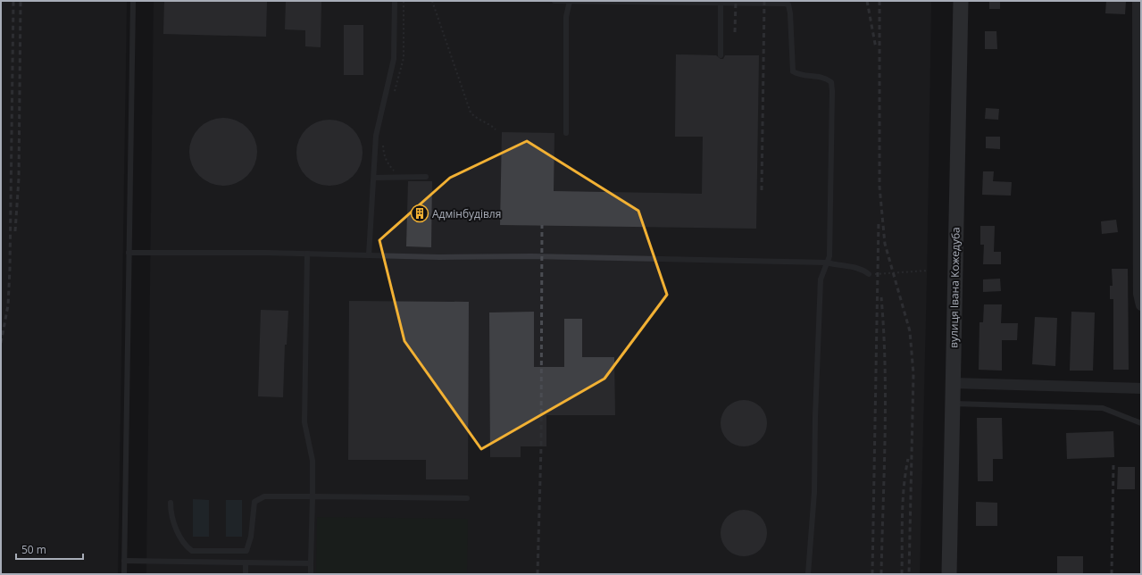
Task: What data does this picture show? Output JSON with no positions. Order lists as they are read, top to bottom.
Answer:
{
  "streets": {
    "street": ["вулиця Івана Кожедуба"]
  },
  "places": {
    "building": ["Адмінбудівля"]
  },
  "scale_bar": "50 m"
}
